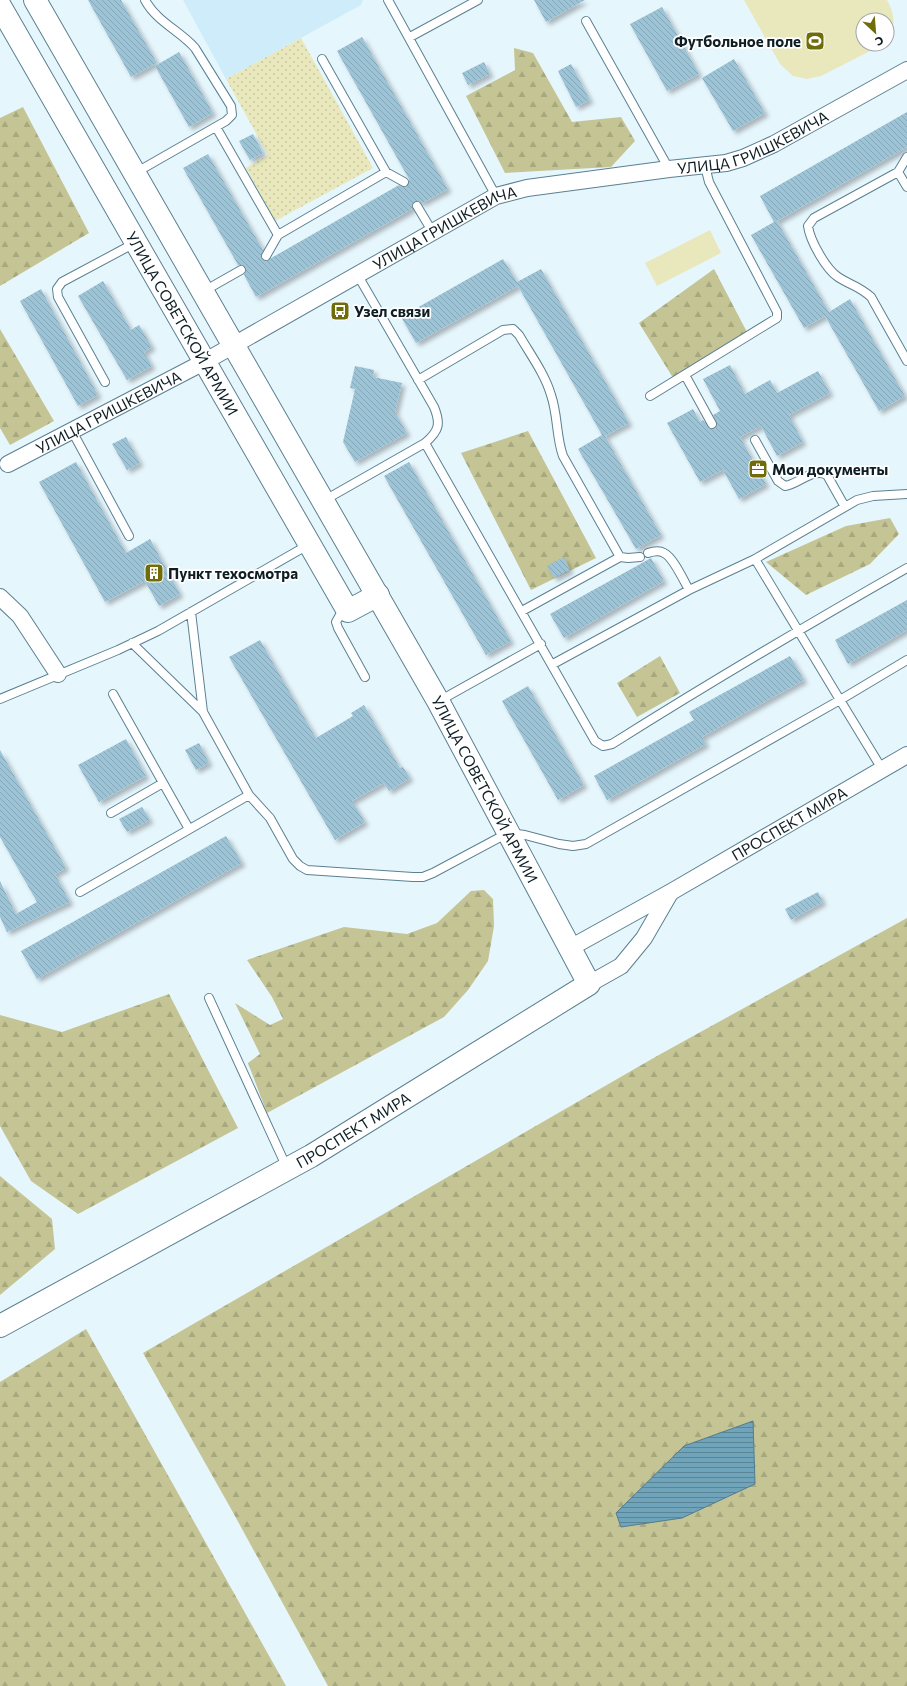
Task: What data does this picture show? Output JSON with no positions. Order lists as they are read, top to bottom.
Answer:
{
  "streets": {
    "street": ["УЛИЦА ГРИШКЕВИЧА", "УЛИЦА СОВЕТСКОЙ АРМИИ", "ПРОСПЕКТ МИРА"]
  },
  "crossings": [
    ["УЛИЦА ГРИШКЕВИЧА", "УЛИЦА СОВЕТСКОЙ АРМИИ"],
    ["УЛИЦА СОВЕТСКОЙ АРМИИ", "ПРОСПЕКТ МИРА"]
  ],
  "places": {
    "sports": ["Футбольное поле"],
    "bus stop": ["Узел связи"],
    "office": ["Мои документы"],
    "building": ["Пункт техосмотра"]
  },
  "north": "bottom right"
}
